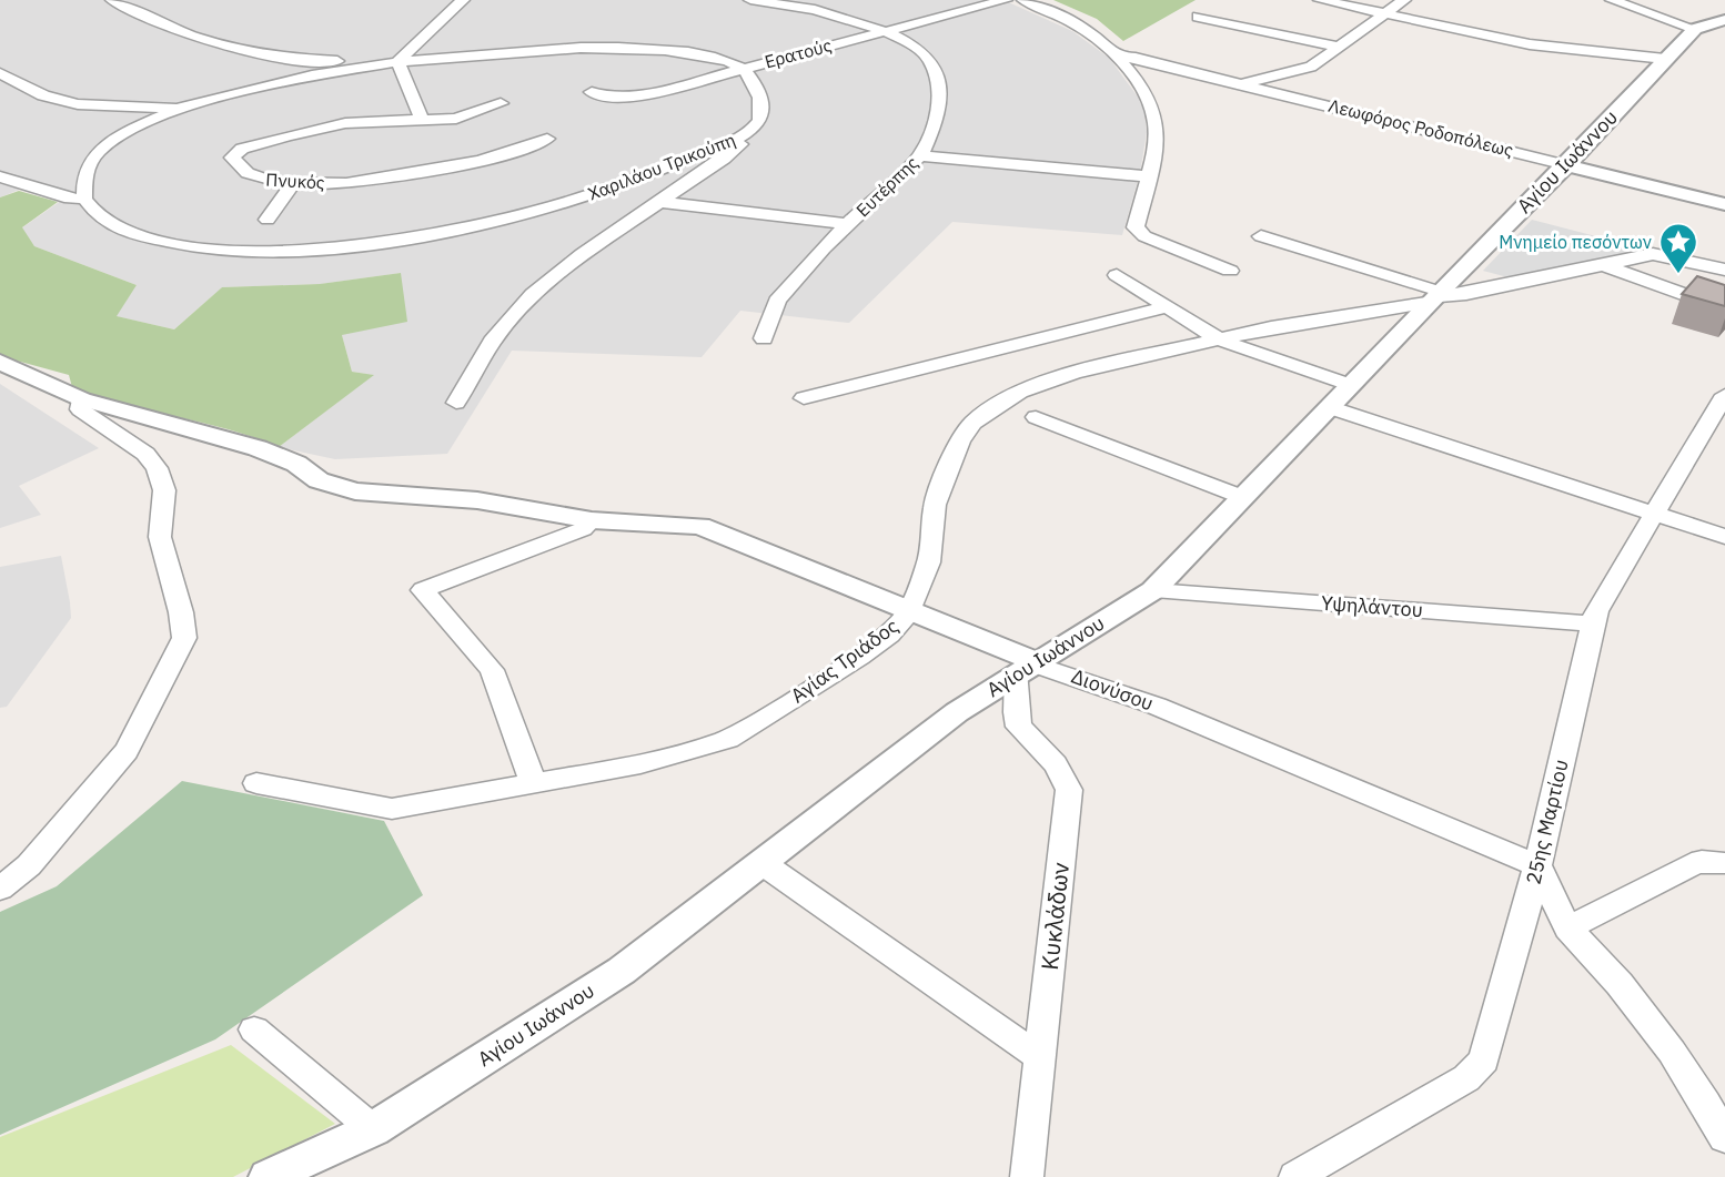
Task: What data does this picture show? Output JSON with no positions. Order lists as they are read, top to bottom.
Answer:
{
  "streets": {
    "street": [
      "Ερατούς",
      "Λεωφόρος Ροδοπόλεως",
      "Αγίου Ιωάννου",
      "Χαριλάου Τρικούπη",
      "Πνυκός",
      "Ευτέρπης",
      "Υψηλάντου",
      "Αγίας Τριάδος",
      "Διονύσου",
      "25ης Μαρτίου",
      "Κυκλάδων"
    ]
  },
  "crossings": [
    ["Ερατούς", "Χαριλάου Τρικούπη"],
    ["Ερατούς", "Ευτέρπης"],
    ["Λεωφόρος Ροδοπόλεως", "Αγίου Ιωάννου"],
    ["Αγίου Ιωάννου", "Υψηλάντου"],
    ["Αγίου Ιωάννου", "Αγίας Τριάδος"],
    ["Αγίου Ιωάννου", "Διονύσου"],
    ["Αγίου Ιωάννου", "Κυκλάδων"],
    ["Υψηλάντου", "25ης Μαρτίου"],
    ["Αγίας Τριάδος", "Διονύσου"],
    ["Διονύσου", "25ης Μαρτίου"],
    ["Διονύσου", "Κυκλάδων"]
  ],
  "places": {
    "place": ["Μνημείο πεσόντων"]
  }
}
